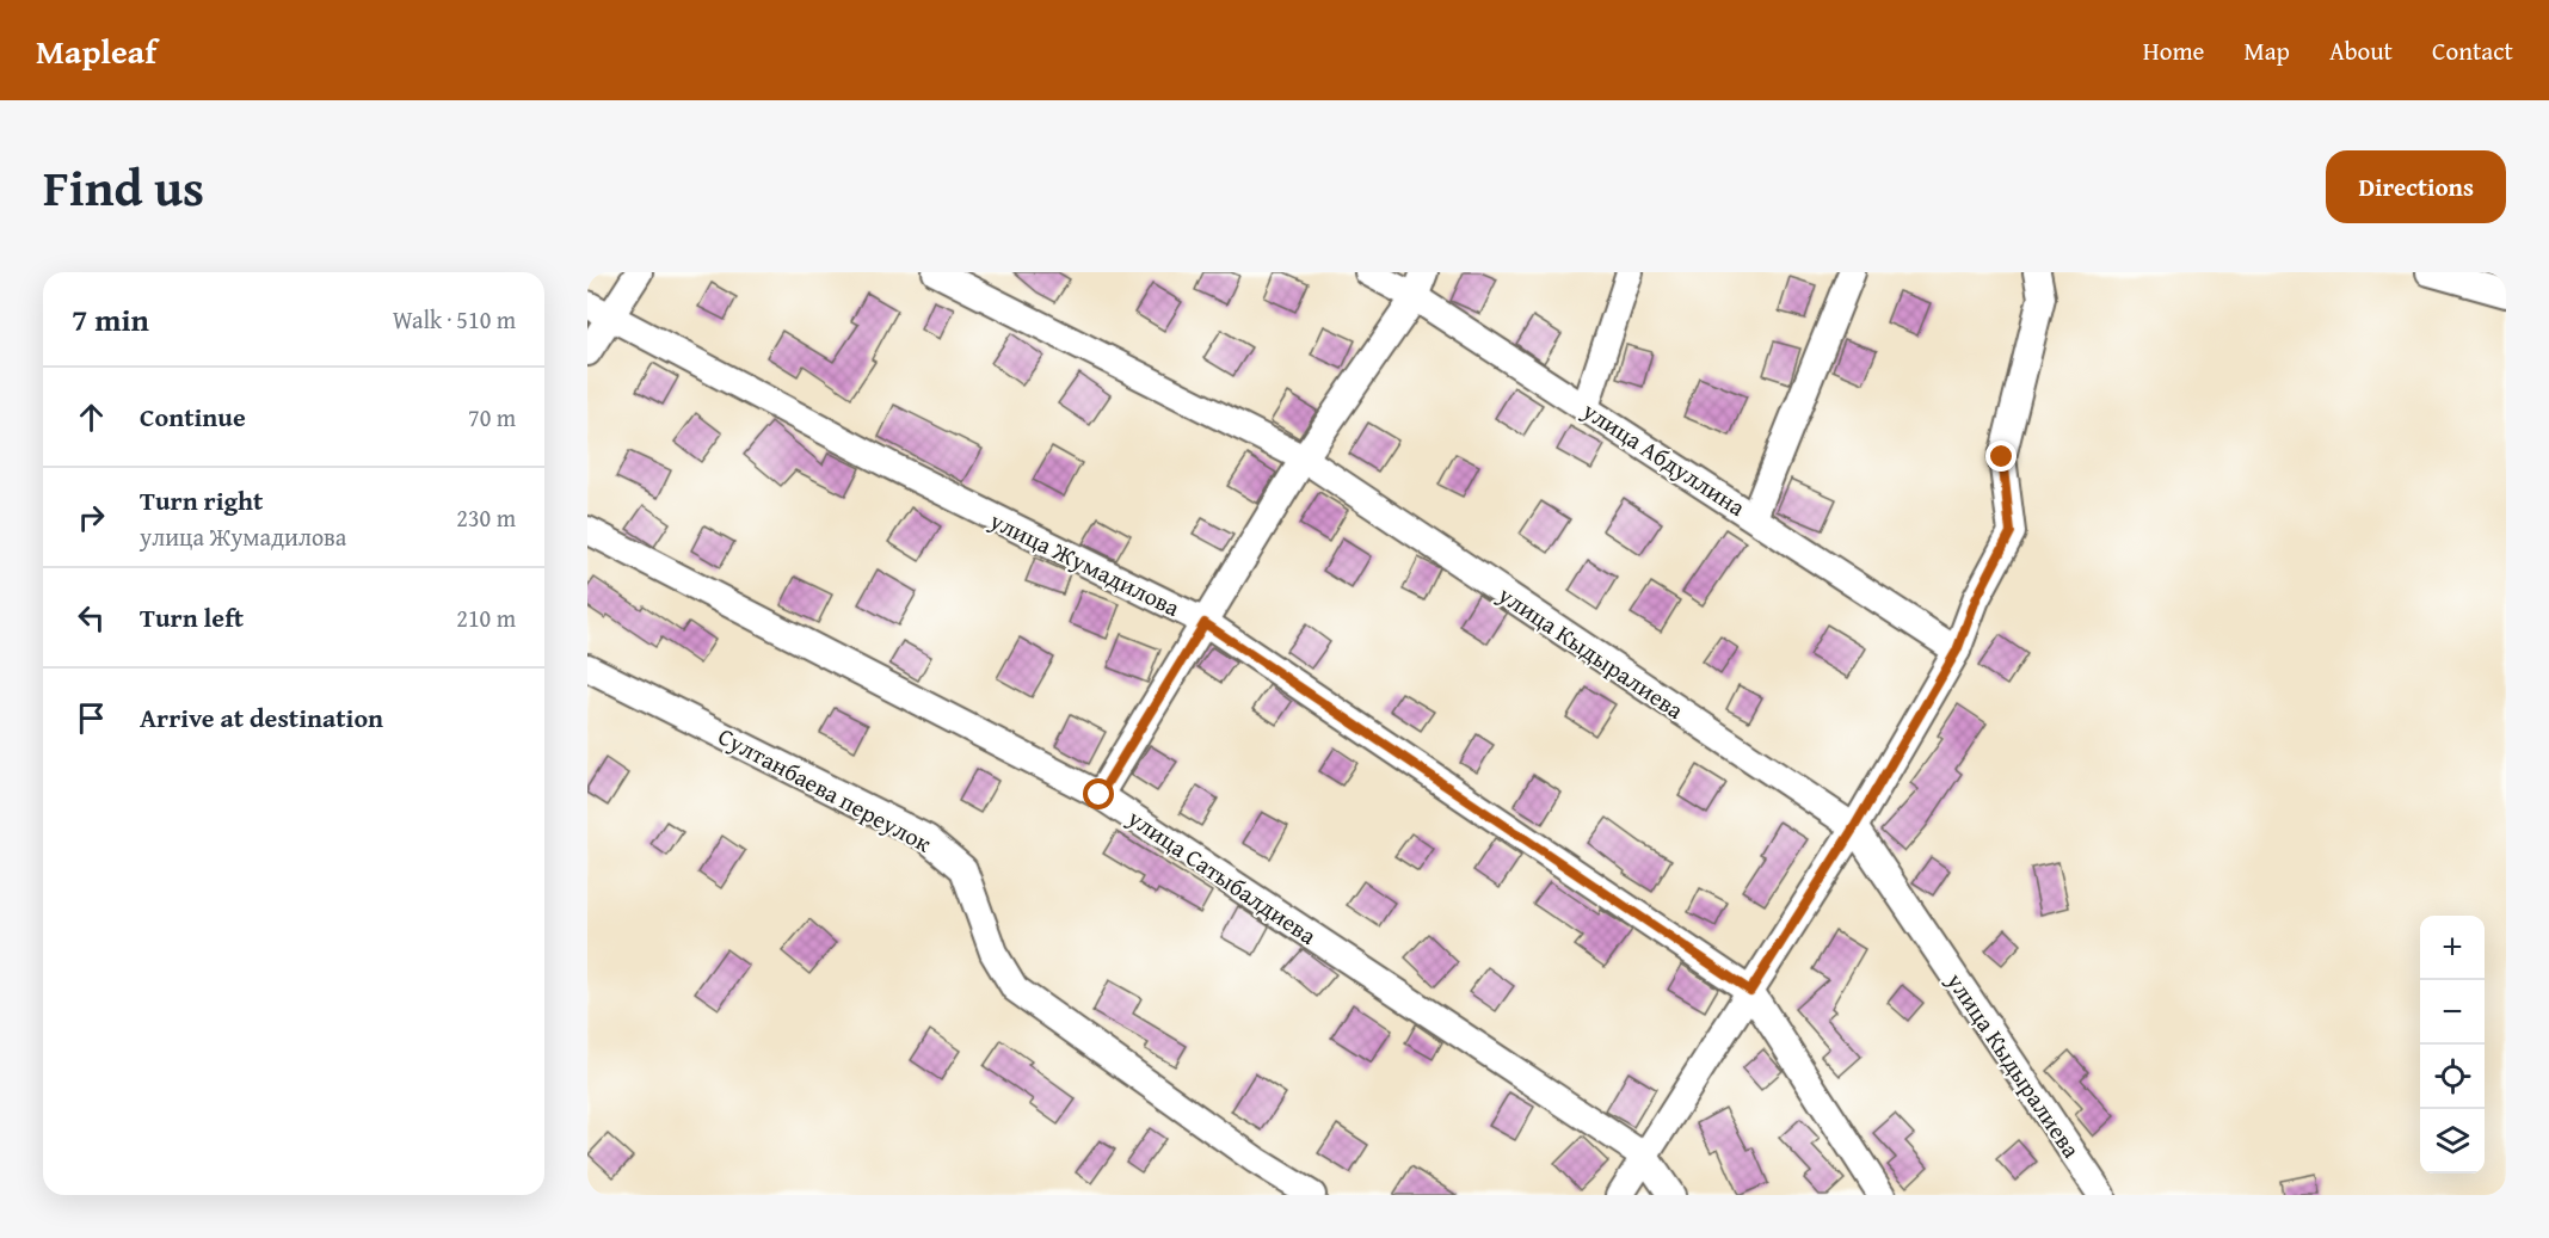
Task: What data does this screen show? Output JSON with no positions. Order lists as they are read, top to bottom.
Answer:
{
  "streets": {
    "street": [
      "улица Абдуллина",
      "улица Жумадилова",
      "улица Кыдыралиева",
      "Султанбаева переулок",
      "улица Сатыбалдиева"
    ]
  },
  "page": {
    "header": "Mapleaf",
    "nav": [
      "Home",
      "Map",
      "About",
      "Contact"
    ],
    "title": "Find us",
    "buttons": "Directions",
    "heading": ["7 min", "Walk · 510 m"],
    "list": [
      ["Continue", "70 m"],
      ["Turn right", "улица Жумадилова", "230 m"],
      ["Turn left", "210 m"],
      "Arrive at destination"
    ],
    "map_buttons": ["+", "−"]
  }
}
